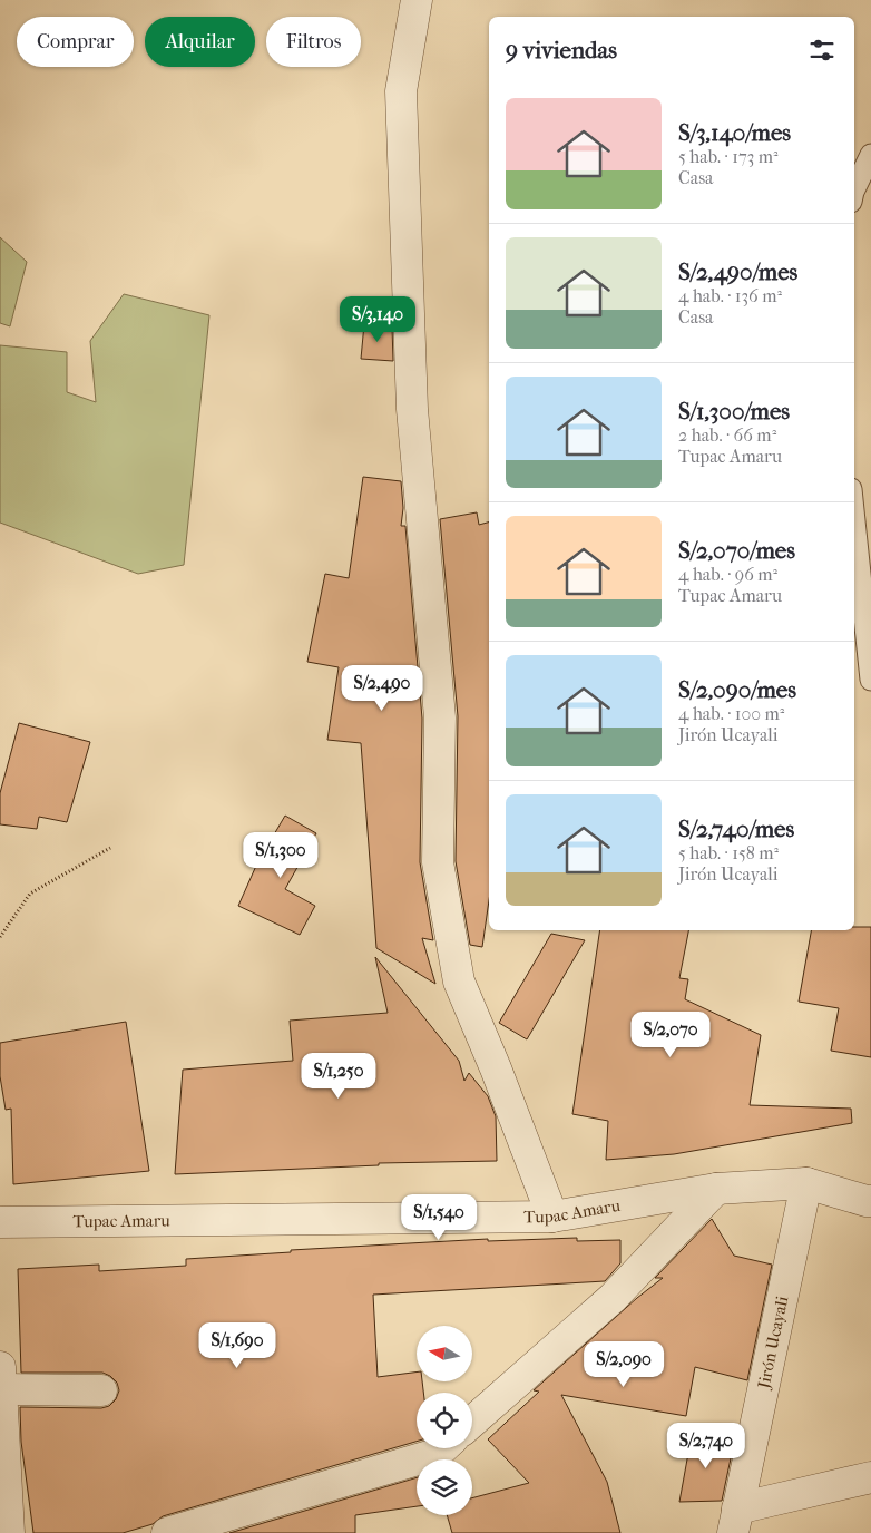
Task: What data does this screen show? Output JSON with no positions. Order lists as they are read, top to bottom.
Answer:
{
  "streets": {
    "street": ["Tupac Amaru", "Jirón Ucayali"]
  },
  "crossings": [
    ["Tupac Amaru", "Jirón Ucayali"]
  ],
  "north": "left",
  "page": {
    "chip": ["Comprar", "Alquilar", "Filtros"],
    "heading": "9 viviendas",
    "list": [
      {
        "name": "S/3,140/mes",
        "note": "5 hab. · 173 m² · Casa"
      },
      {
        "name": "S/2,490/mes",
        "note": "4 hab. · 136 m² · Casa"
      },
      {
        "name": "S/1,300/mes",
        "note": "2 hab. · 66 m² · Tupac Amaru"
      },
      {
        "name": "S/2,070/mes",
        "note": "4 hab. · 96 m² · Tupac Amaru"
      },
      {
        "name": "S/2,090/mes",
        "note": "4 hab. · 100 m² · Jirón Ucayali"
      },
      {
        "name": "S/2,740/mes",
        "note": "5 hab. · 158 m² · Jirón Ucayali"
      }
    ],
    "price": [
      "S/3,140",
      "S/2,490",
      "S/1,300",
      "S/2,070",
      "S/1,250",
      "S/1,540",
      "S/1,690",
      "S/2,090",
      "S/2,740"
    ]
  }
}
